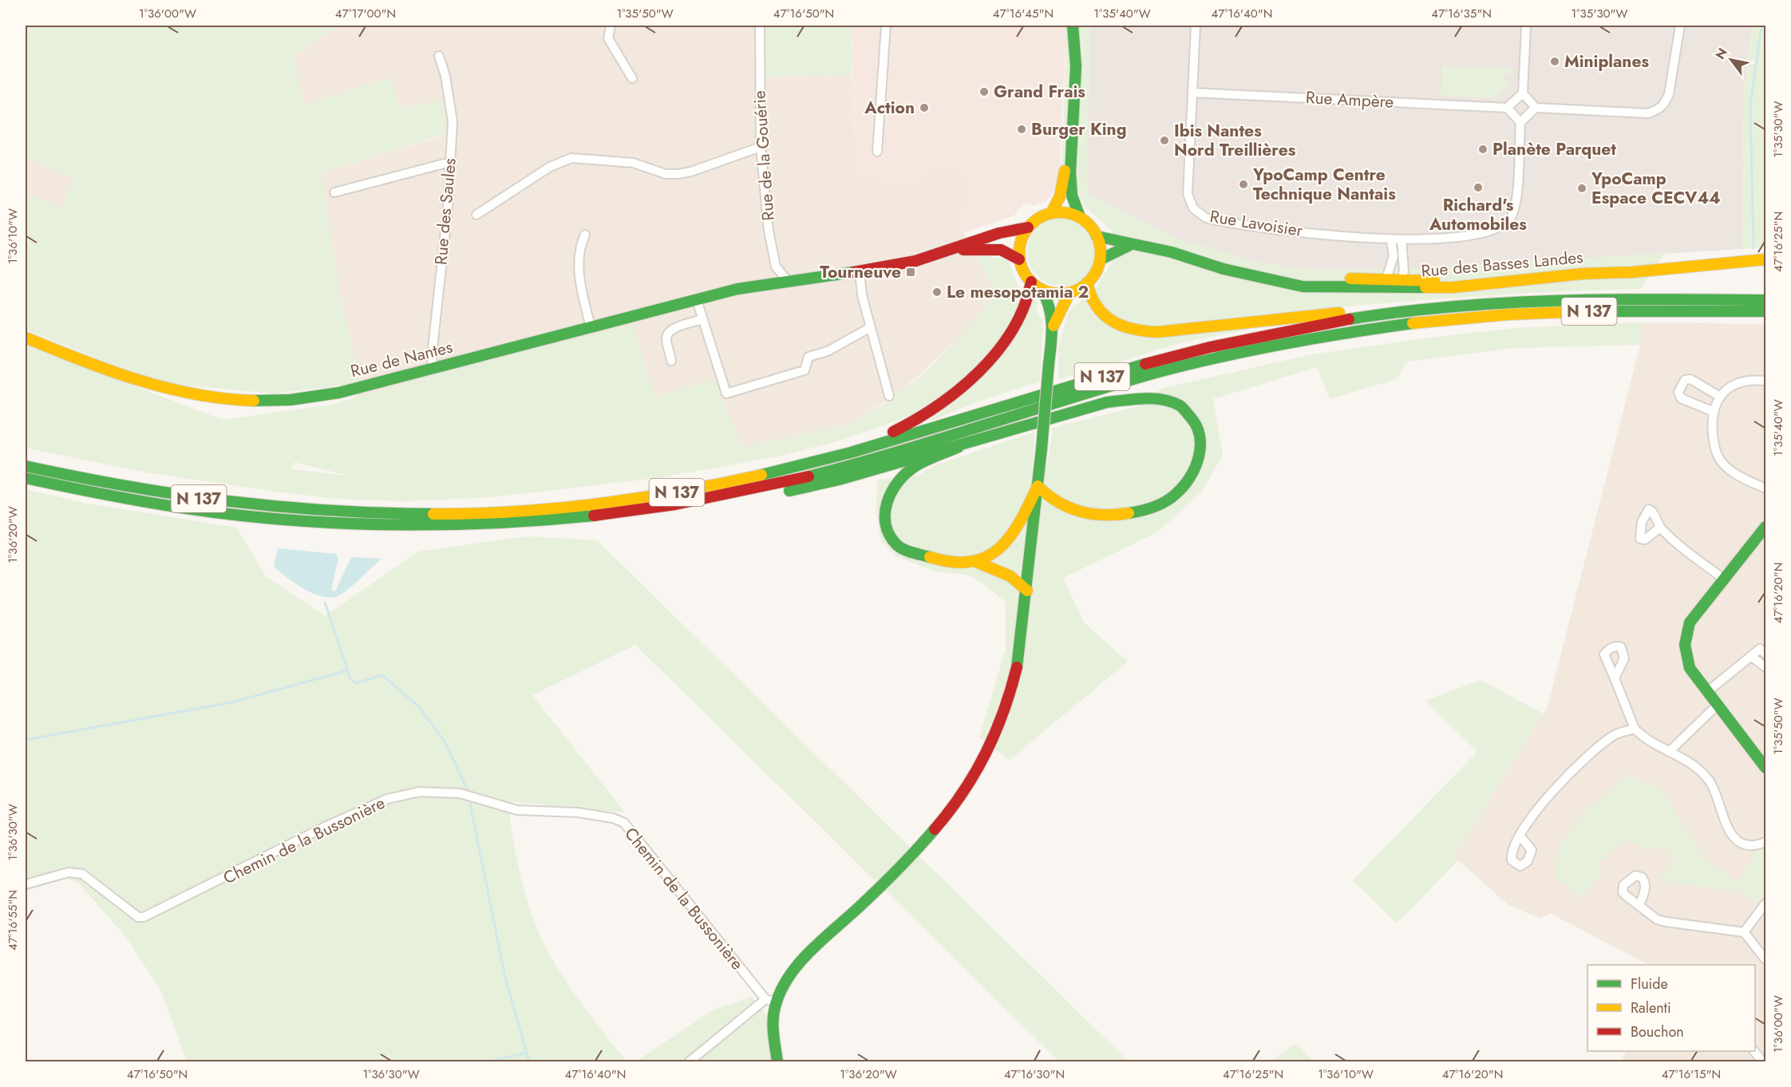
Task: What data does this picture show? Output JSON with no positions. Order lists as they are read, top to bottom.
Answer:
{
  "streets": {
    "main road": ["Rue des Basses Landes", "N 137", "Rue de Nantes"],
    "street": [
      "Rue Ampère",
      "Rue de la Gouérie",
      "Rue des Saules",
      "Rue Lavoisier",
      "Chemin de la Bussonière"
    ]
  },
  "crossings": [
    ["Rue Ampère", "Rue Lavoisier"],
    ["Rue de la Gouérie", "Rue de Nantes"],
    ["Rue des Saules", "Rue de Nantes"]
  ],
  "places": {
    "other": [
      "Miniplanes",
      "Grand Frais",
      "Action",
      "Burger King",
      "Ibis Nantes Nord Treillières",
      "Planète Parquet",
      "YpoCamp Centre Technique Nantais",
      "Richard's Automobiles",
      "YpoCamp Espace CECV44",
      "Le mesopotamia 2"
    ],
    "transit": ["Tourneuve"]
  },
  "legend": ["Fluide", "Ralenti", "Bouchon"],
  "north": "top left",
  "coordinates": [
    "1°36'00\"W",
    "47°17'00\"N",
    "1°35'50\"W",
    "47°16'50\"N",
    "47°16'45\"N",
    "1°35'40\"W",
    "47°16'40\"N",
    "47°16'35\"N",
    "1°35'30\"W",
    "1°36'10\"W",
    "47°16'25\"N",
    "1°36'20\"W",
    "47°16'20\"N",
    "1°36'30\"W",
    "47°16'55\"N",
    "47°16'30\"N",
    "47°16'15\"N"
  ]
}
